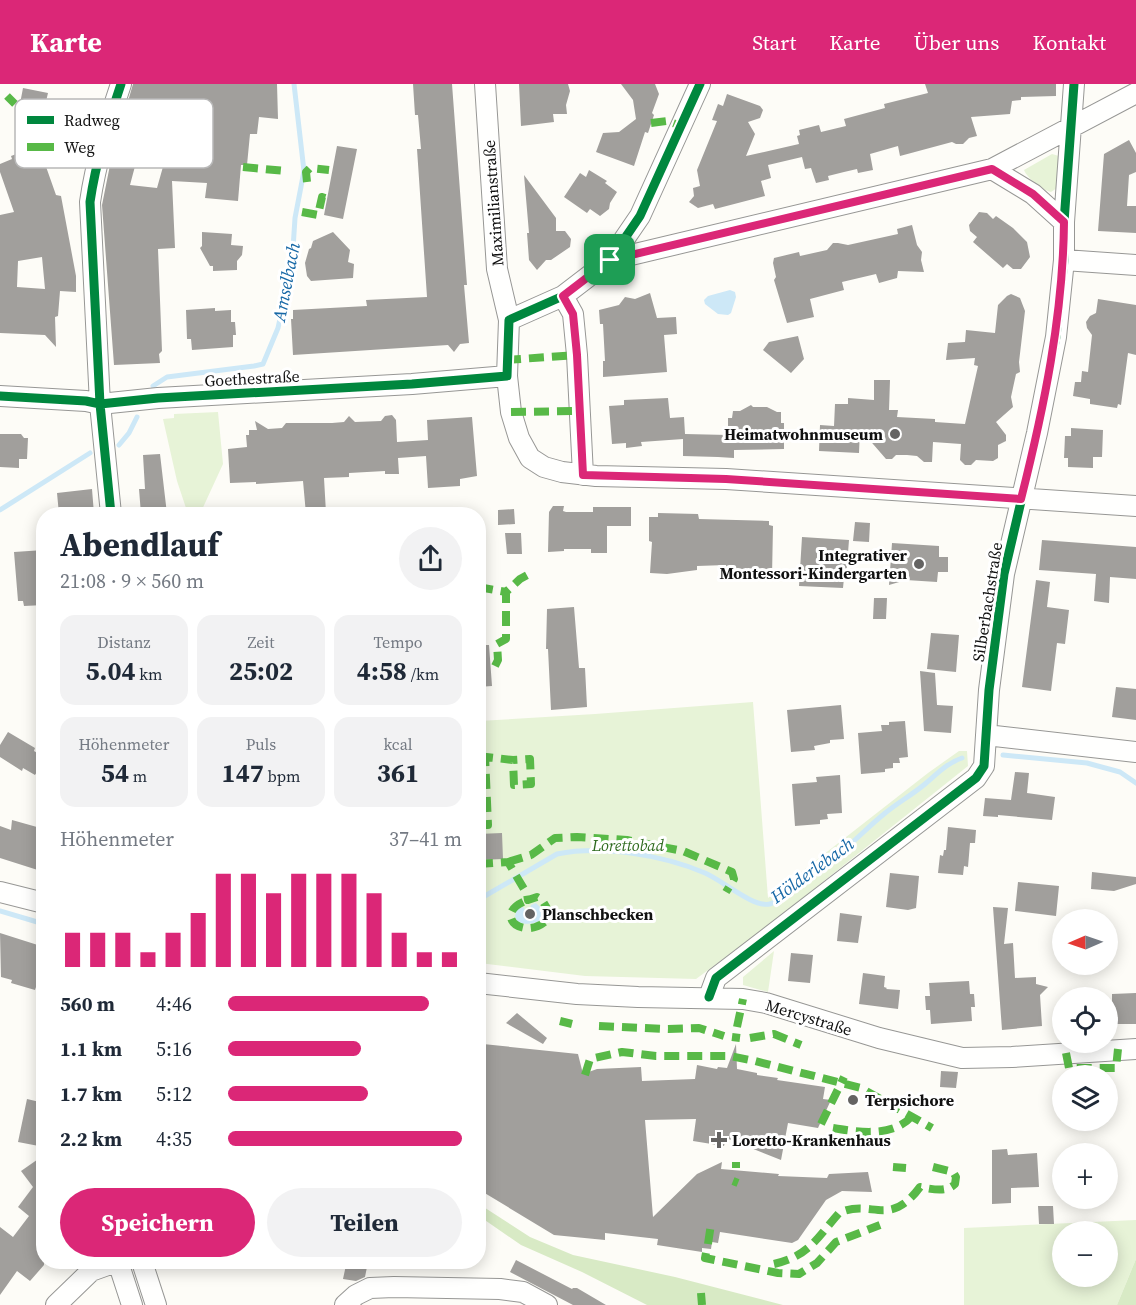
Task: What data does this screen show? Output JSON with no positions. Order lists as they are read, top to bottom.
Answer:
{
  "streets": {
    "street": [
      "Maximilianstraße",
      "Goethestraße",
      "Silberbachstraße",
      "Mercystraße"
    ]
  },
  "crossings": [
    ["Maximilianstraße", "Goethestraße"],
    ["Maximilianstraße", "Silberbachstraße"]
  ],
  "water": ["Amselbach", "Hölderlebach"],
  "parks": ["Lorettobad"],
  "places": {
    "other": [
      "Heimatwohnmuseum",
      "Integrativer Montessori-Kindergarten",
      "Planschbecken",
      "Terpsichore"
    ],
    "health": ["Loretto-Krankenhaus"]
  },
  "legend": ["Radweg", "Weg"],
  "north": "left",
  "page": {
    "header": "Karte",
    "nav": [
      "Start",
      "Karte",
      "Über uns",
      "Kontakt"
    ],
    "heading": ["Abendlauf", "21:08 · 9 × 560 m"],
    "stats": [
      ["Distanz", "5.04 km"],
      ["Zeit", "25:02"],
      ["Tempo", "4:58 /km"],
      ["Höhenmeter", "54 m"],
      ["Puls", "147 bpm"],
      ["kcal", "361"]
    ],
    "chart": ["Höhenmeter", "37–41 m"],
    "map_buttons": ["+", "−"],
    "list": [
      {
        "name": "560 m",
        "note": "4:46"
      },
      {
        "name": "1.1 km",
        "note": "5:16"
      },
      {
        "name": "1.7 km",
        "note": "5:12"
      },
      {
        "name": "2.2 km",
        "note": "4:35"
      }
    ],
    "buttons": ["Speichern", "Teilen"]
  }
}
